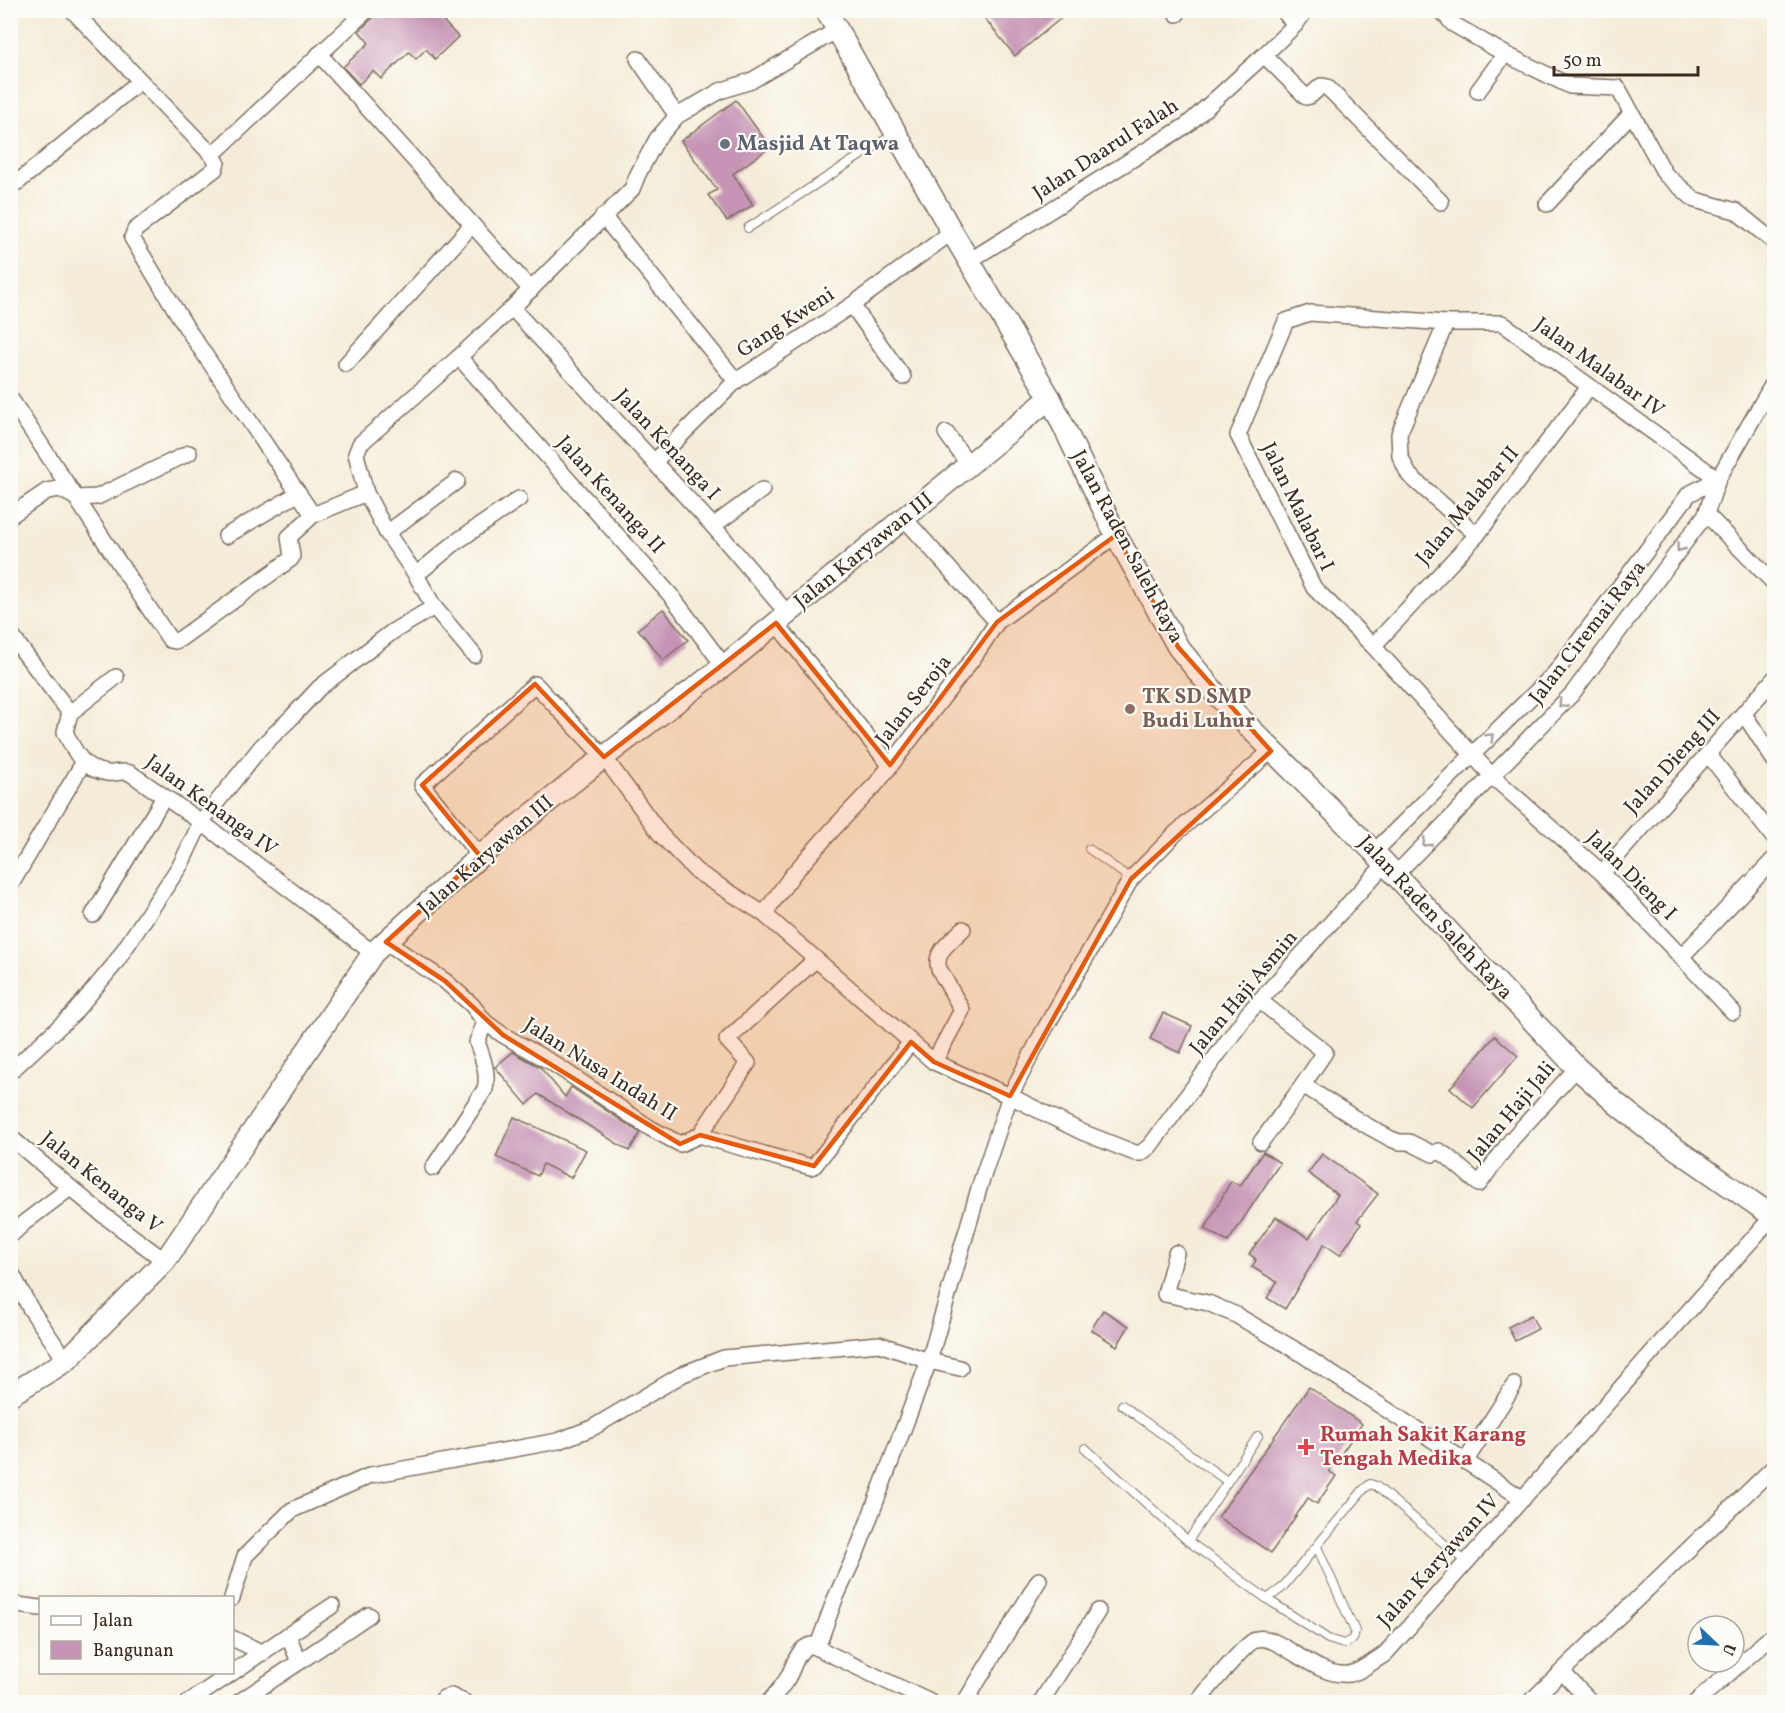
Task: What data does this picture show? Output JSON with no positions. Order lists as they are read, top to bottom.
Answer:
{
  "streets": {
    "main road": ["Jalan Raden Saleh Raya", "Jalan Karyawan III"],
    "street": [
      "Jalan Daarul Falah",
      "Gang Kweni",
      "Jalan Malabar IV",
      "Jalan Kenanga I",
      "Jalan Kenanga II",
      "Jalan Malabar II",
      "Jalan Malabar I",
      "Jalan Ciremai Raya",
      "Jalan Seroja",
      "Jalan Dieng III",
      "Jalan Kenanga IV",
      "Jalan Dieng I",
      "Jalan Haji Asmin",
      "Jalan Nusa Indah II",
      "Jalan Haji Jali",
      "Jalan Kenanga V",
      "Jalan Karyawan IV"
    ]
  },
  "crossings": [
    ["Jalan Daarul Falah", "Jalan Raden Saleh Raya"],
    ["Gang Kweni", "Jalan Kenanga I"],
    ["Gang Kweni", "Jalan Raden Saleh Raya"],
    ["Jalan Malabar IV", "Jalan Malabar II"],
    ["Jalan Malabar IV", "Jalan Malabar I"],
    ["Jalan Malabar IV", "Jalan Ciremai Raya"],
    ["Jalan Kenanga I", "Jalan Karyawan III"],
    ["Jalan Kenanga I", "Jalan Seroja"],
    ["Jalan Kenanga II", "Jalan Karyawan III"],
    ["Jalan Malabar II", "Jalan Malabar I"],
    ["Jalan Malabar I", "Jalan Ciremai Raya"],
    ["Jalan Malabar I", "Jalan Dieng I"],
    ["Jalan Raden Saleh Raya", "Jalan Karyawan III"],
    ["Jalan Raden Saleh Raya", "Jalan Ciremai Raya"],
    ["Jalan Raden Saleh Raya", "Jalan Seroja"],
    ["Jalan Raden Saleh Raya", "Jalan Haji Asmin"],
    ["Jalan Raden Saleh Raya", "Jalan Haji Jali"],
    ["Jalan Raden Saleh Raya", "Jalan Karyawan IV"],
    ["Jalan Karyawan III", "Jalan Kenanga IV"],
    ["Jalan Karyawan III", "Jalan Nusa Indah II"],
    ["Jalan Karyawan III", "Jalan Kenanga V"],
    ["Jalan Ciremai Raya", "Jalan Dieng I"],
    ["Jalan Ciremai Raya", "Jalan Haji Asmin"],
    ["Jalan Dieng III", "Jalan Dieng I"],
    ["Jalan Kenanga IV", "Jalan Nusa Indah II"]
  ],
  "places": {
    "other": ["Masjid At Taqwa", "TK SD SMP Budi Luhur"],
    "health": ["Rumah Sakit Karang Tengah Medika"]
  },
  "legend": ["Jalan", "Bangunan"],
  "scale_bar": "50 m",
  "north": "bottom right"
}
